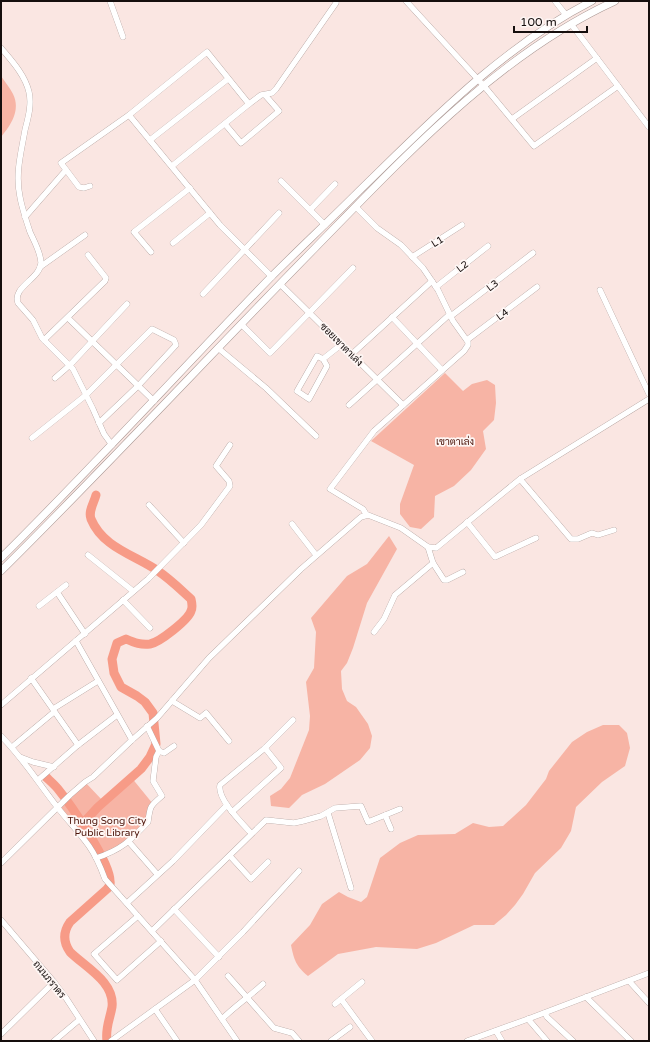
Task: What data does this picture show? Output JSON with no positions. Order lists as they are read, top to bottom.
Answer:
{
  "streets": {
    "street": [
      "L1",
      "L2",
      "L3",
      "L4",
      "ซอยเขาตาเล่ง",
      "ถนนภราดร"
    ]
  },
  "crossings": [
    ["L3", "ซอยเขาตาเล่ง"]
  ],
  "parks": ["เขาตาเล่ง", "Thung Song City Public Library"],
  "scale_bar": "100 m"
}
